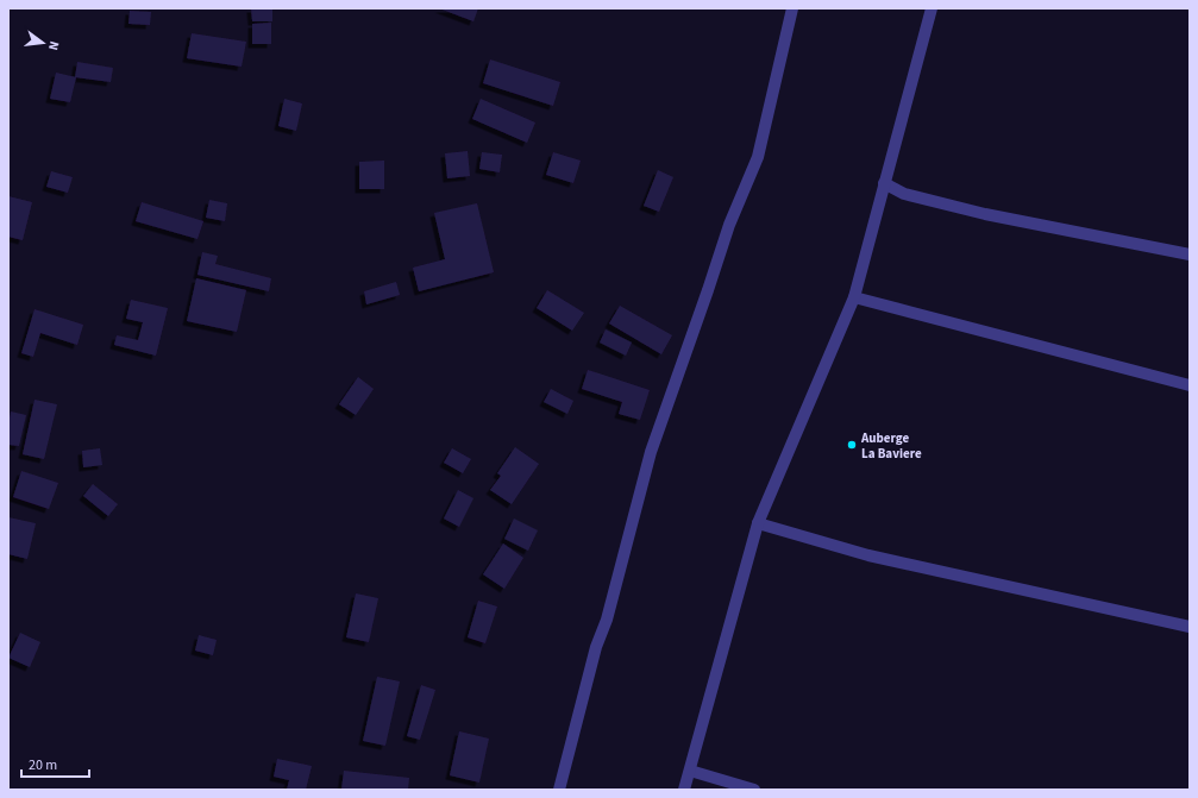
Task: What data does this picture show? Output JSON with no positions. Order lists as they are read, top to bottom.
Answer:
{
  "places": ["Auberge La Baviere"],
  "scale_bar": "20 m",
  "north": "right"
}
